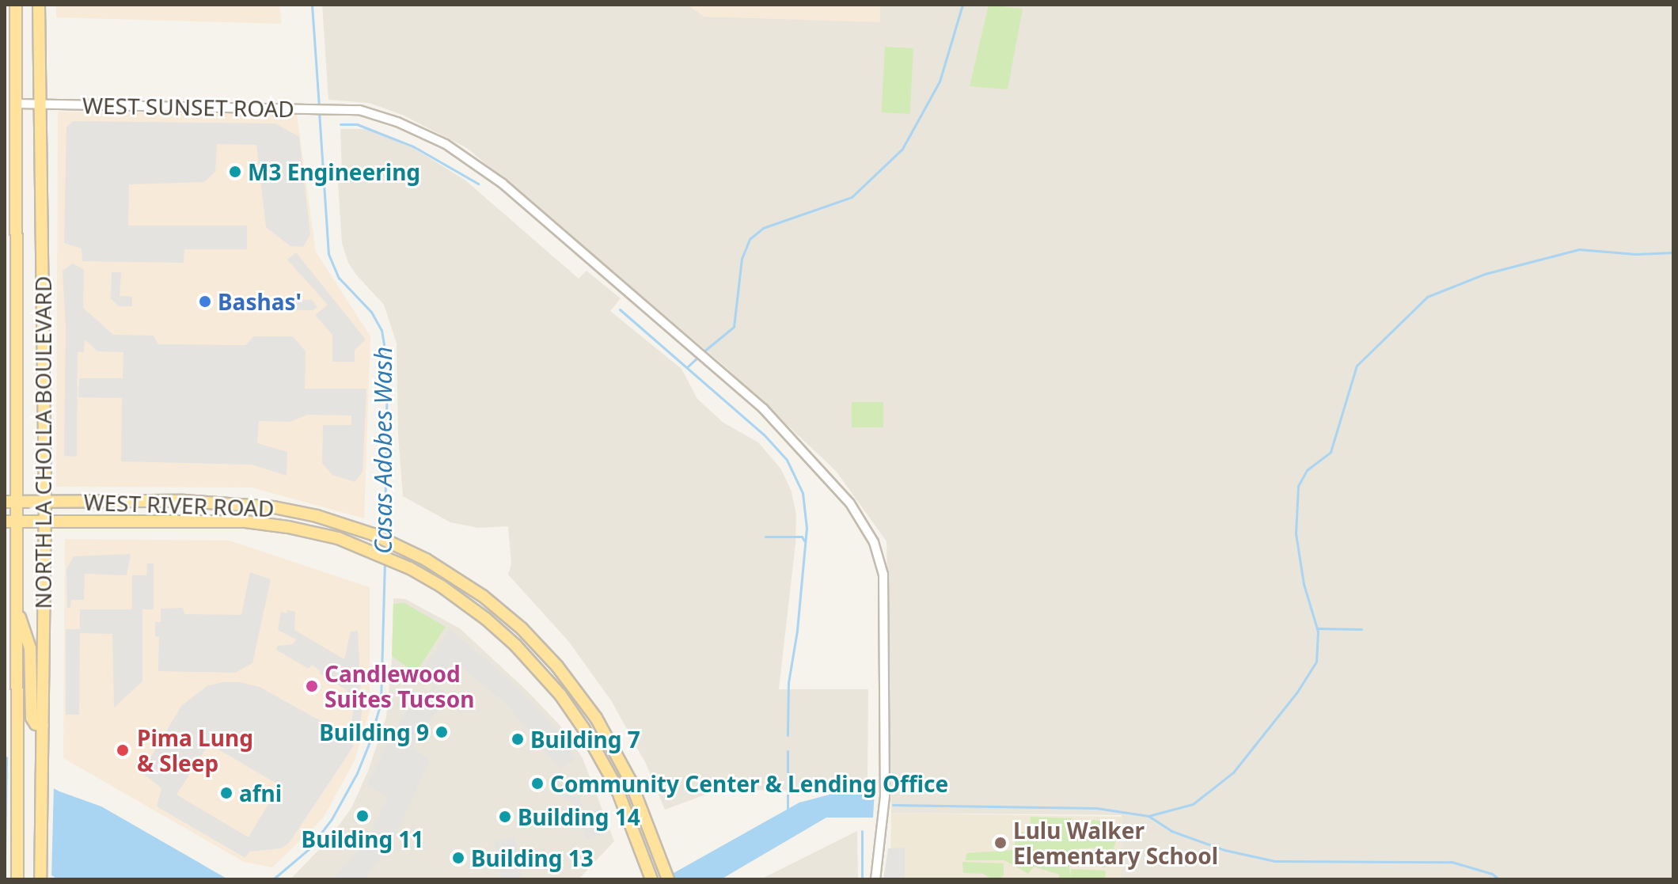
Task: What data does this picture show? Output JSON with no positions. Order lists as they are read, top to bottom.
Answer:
{
  "streets": {
    "main road": ["NORTH LA CHOLLA BOULEVARD", "WEST RIVER ROAD"],
    "street": ["WEST SUNSET ROAD"]
  },
  "crossings": [
    ["WEST SUNSET ROAD", "NORTH LA CHOLLA BOULEVARD"],
    ["NORTH LA CHOLLA BOULEVARD", "WEST RIVER ROAD"]
  ],
  "water": ["Casas Adobes Wash"],
  "places": [
    "M3 Engineering",
    "Bashas'",
    "Candlewood Suites Tucson",
    "Building 9",
    "Building 7",
    "Pima Lung & Sleep",
    "Community Center & Lending Office",
    "afni",
    "Building 11",
    "Building 14",
    "Lulu Walker Elementary School",
    "Building 13"
  ]
}
